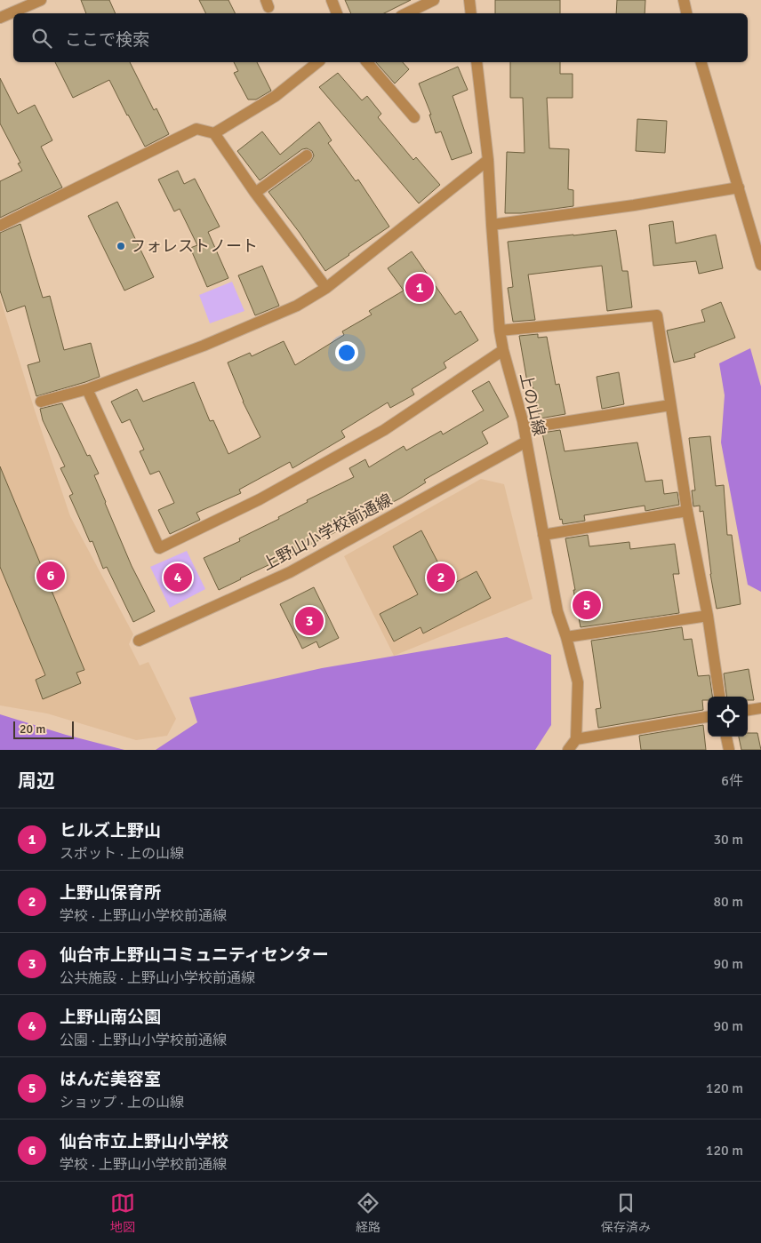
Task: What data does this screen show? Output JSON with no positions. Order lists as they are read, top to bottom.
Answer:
{
  "streets": {
    "street": ["上の山線", "上野山小学校前通線"]
  },
  "crossings": [
    ["上の山線", "上野山小学校前通線"]
  ],
  "places": ["フォレストノート"],
  "scale_bar": "20 m",
  "page": {
    "search": "ここで検索",
    "pins": [
      "1",
      "6",
      "2",
      "4",
      "5",
      "3"
    ],
    "scale": "20 m",
    "heading": ["周辺", "6件"],
    "list": [
      {
        "mark": "1",
        "name": "ヒルズ上野山",
        "note": "スポット · 上の山線",
        "value": "30 m"
      },
      {
        "mark": "2",
        "name": "上野山保育所",
        "note": "学校 · 上野山小学校前通線",
        "value": "80 m"
      },
      {
        "mark": "3",
        "name": "仙台市上野山コミュニティセンター",
        "note": "公共施設 · 上野山小学校前通線",
        "value": "90 m"
      },
      {
        "mark": "4",
        "name": "上野山南公園",
        "note": "公園 · 上野山小学校前通線",
        "value": "90 m"
      },
      {
        "mark": "5",
        "name": "はんだ美容室",
        "note": "ショップ · 上の山線",
        "value": "120 m"
      },
      {
        "mark": "6",
        "name": "仙台市立上野山小学校",
        "note": "学校 · 上野山小学校前通線",
        "value": "120 m"
      }
    ],
    "nav": ["地図", "経路", "保存済み"]
  }
}
